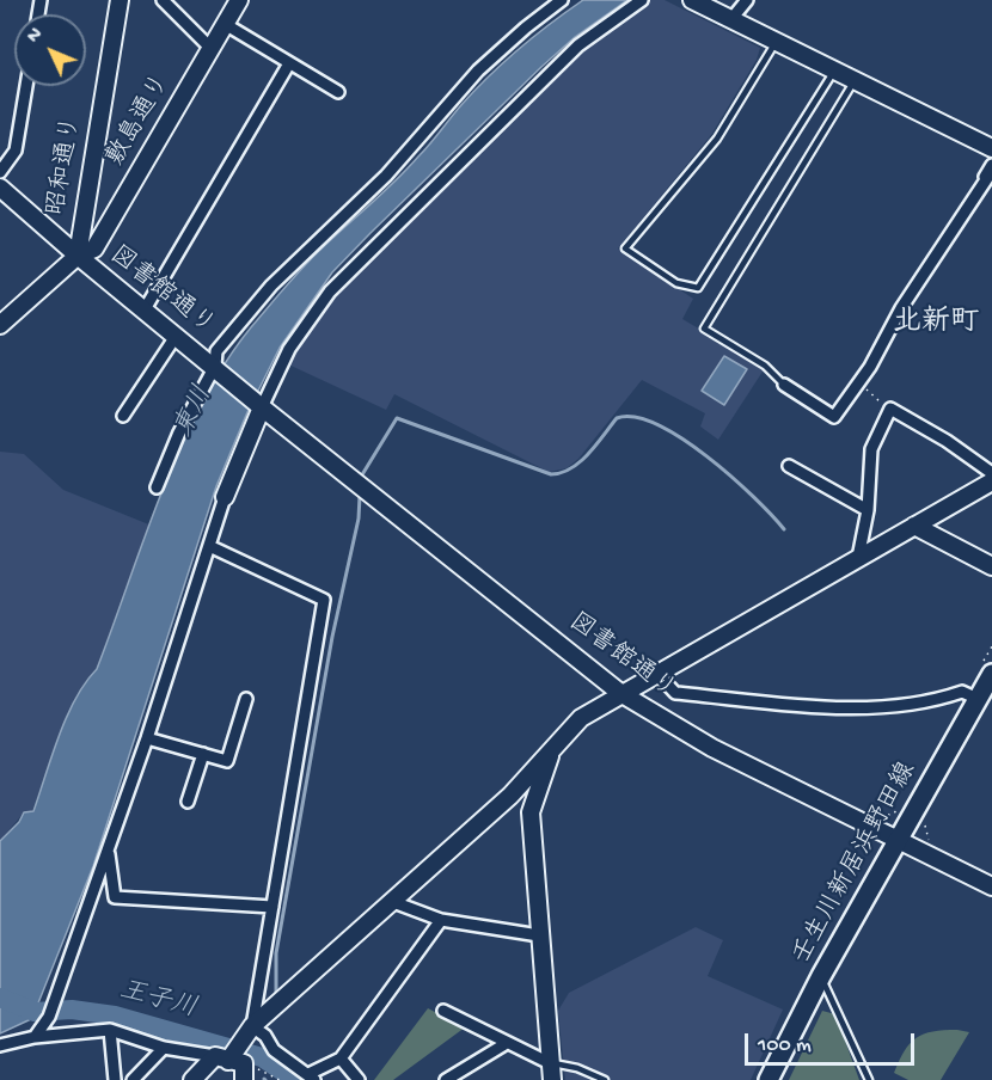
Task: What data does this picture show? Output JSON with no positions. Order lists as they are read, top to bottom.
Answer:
{
  "streets": {
    "main road": ["壬生川新居浜野田線"],
    "street": ["敷島通り", "昭和通り", "図書館通り"]
  },
  "crossings": [
    ["敷島通り", "昭和通り"],
    ["敷島通り", "図書館通り"],
    ["昭和通り", "図書館通り"],
    ["図書館通り", "壬生川新居浜野田線"]
  ],
  "districts": ["北新町"],
  "water": ["東川", "王子川"],
  "scale_bar": "100 m",
  "north": "top left"
}
